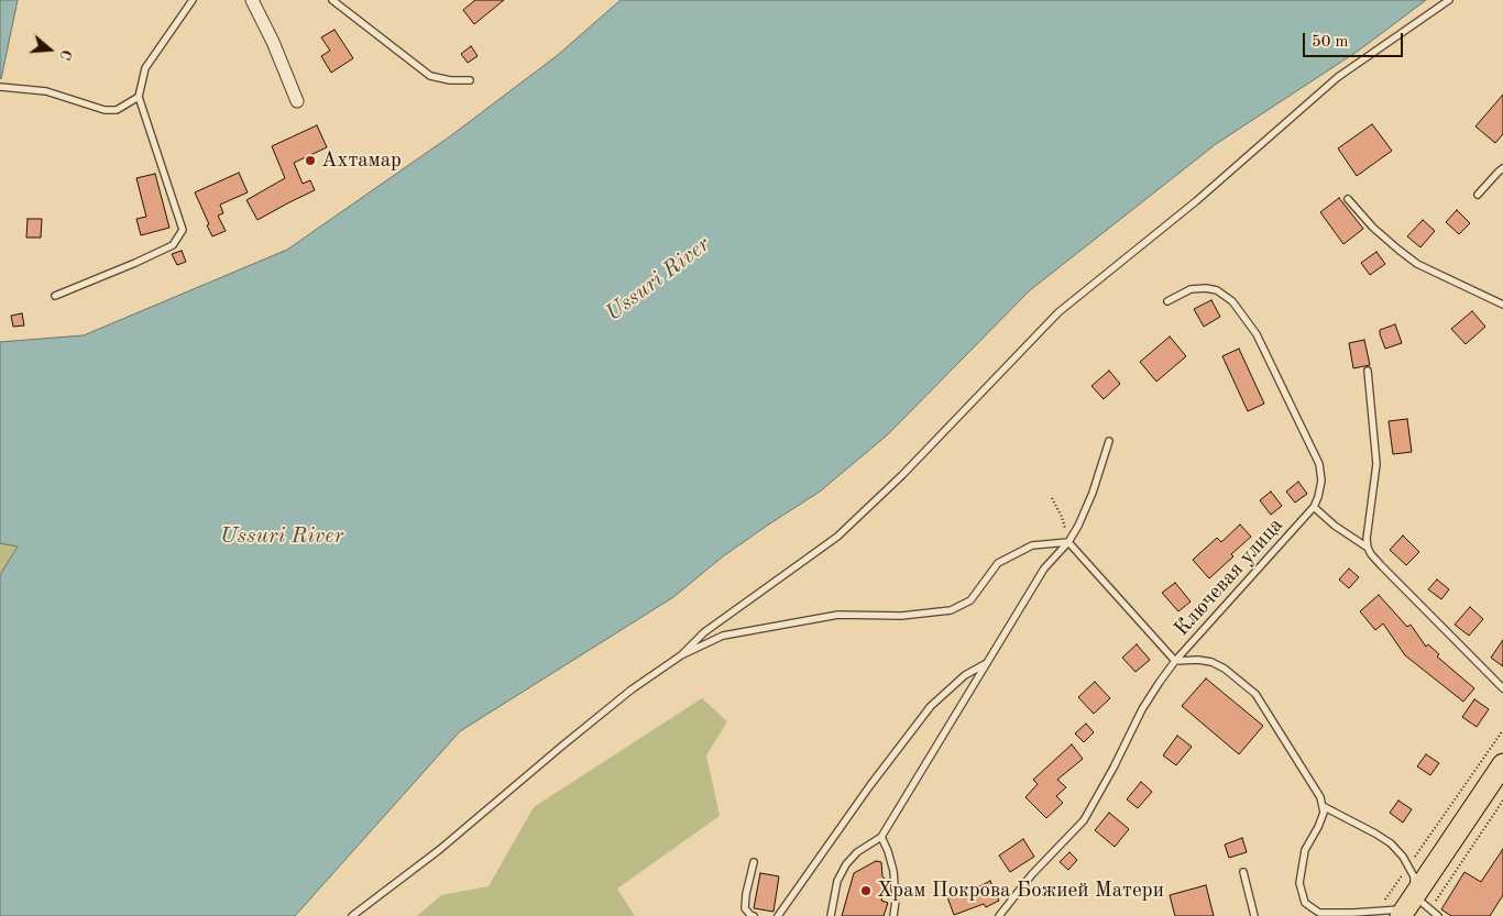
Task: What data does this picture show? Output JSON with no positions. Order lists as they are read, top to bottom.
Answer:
{
  "streets": {
    "lane": ["Ключевая улица"]
  },
  "water": ["Ussuri River"],
  "places": ["Ахтамар", "Храм Покрова Божией Матери"],
  "scale_bar": "50 m",
  "north": "right"
}
